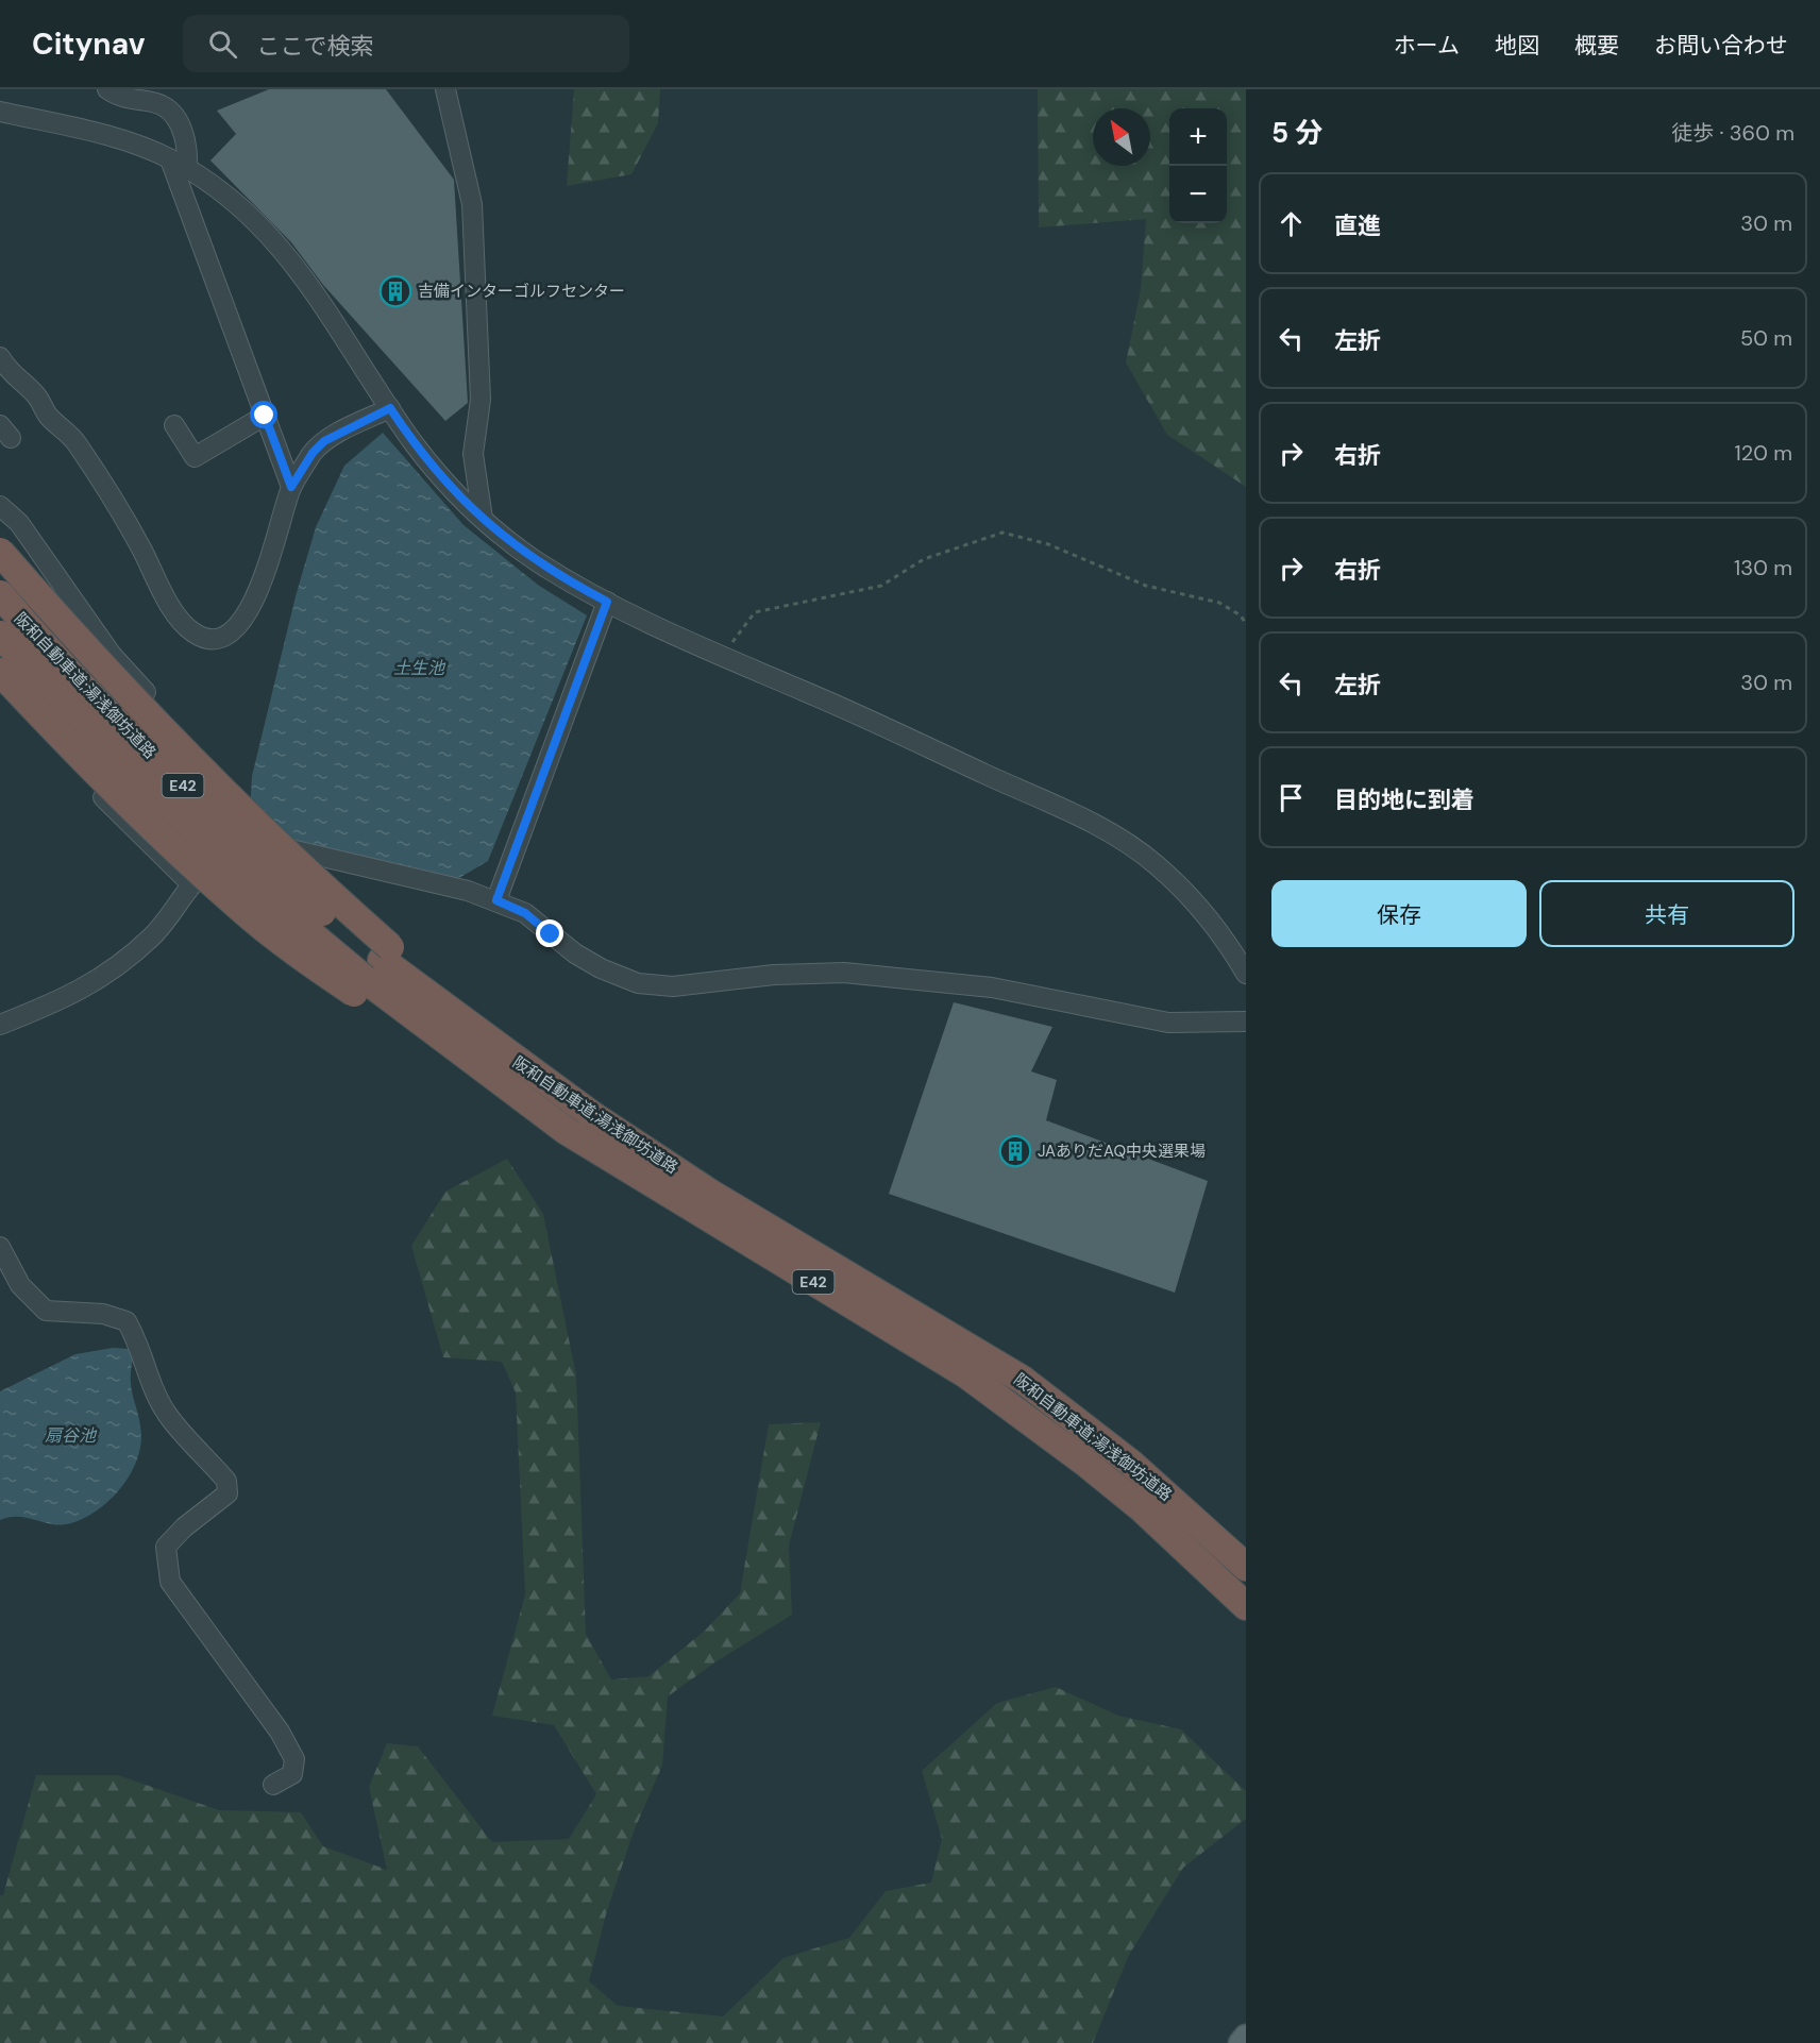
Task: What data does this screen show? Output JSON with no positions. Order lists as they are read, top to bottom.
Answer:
{
  "streets": {
    "highway": ["阪和自動車道;湯浅御坊道路", "E42"]
  },
  "water": ["土生池", "扇谷池"],
  "places": {
    "building": ["吉備インターゴルフセンター", "JAありだAQ中央選果場"]
  },
  "north": "top left",
  "page": {
    "header": "Citynav",
    "search": "ここで検索",
    "nav": [
      "ホーム",
      "地図",
      "概要",
      "お問い合わせ"
    ],
    "heading": ["5 分", "徒歩 · 360 m"],
    "map_buttons": ["+", "−"],
    "list": [
      ["直進", "30 m"],
      ["左折", "50 m"],
      ["右折", "120 m"],
      ["右折", "130 m"],
      ["左折", "30 m"],
      "目的地に到着"
    ],
    "buttons": ["保存", "共有"]
  }
}
